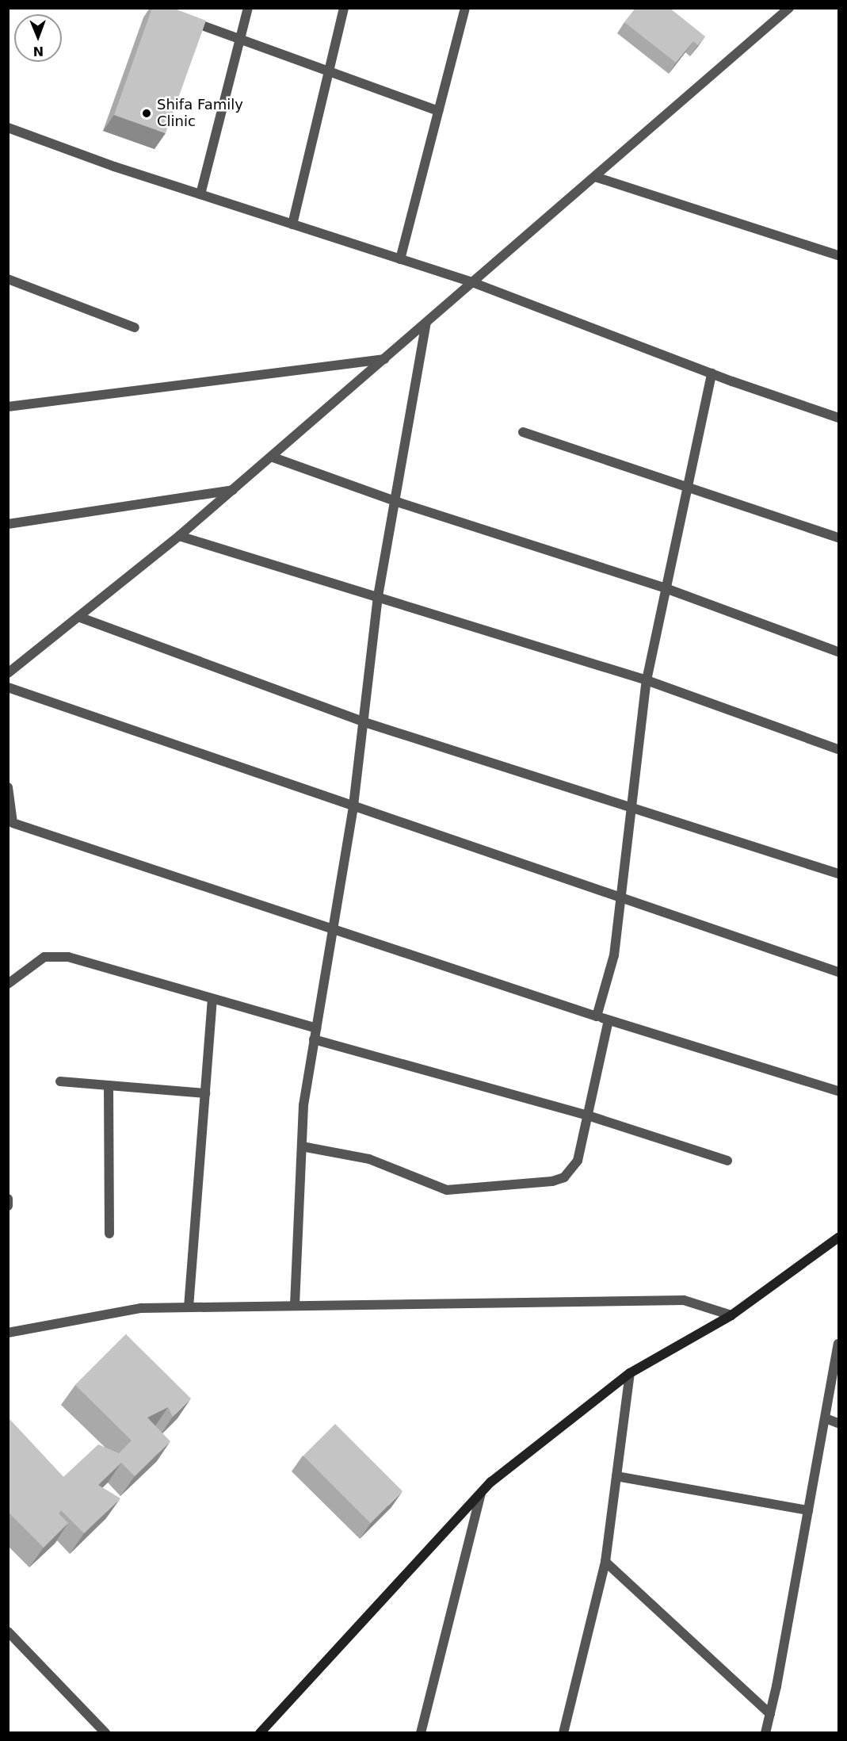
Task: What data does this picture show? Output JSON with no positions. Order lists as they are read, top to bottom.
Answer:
{
  "places": ["Shifa Family Clinic"],
  "north": "bottom"
}
